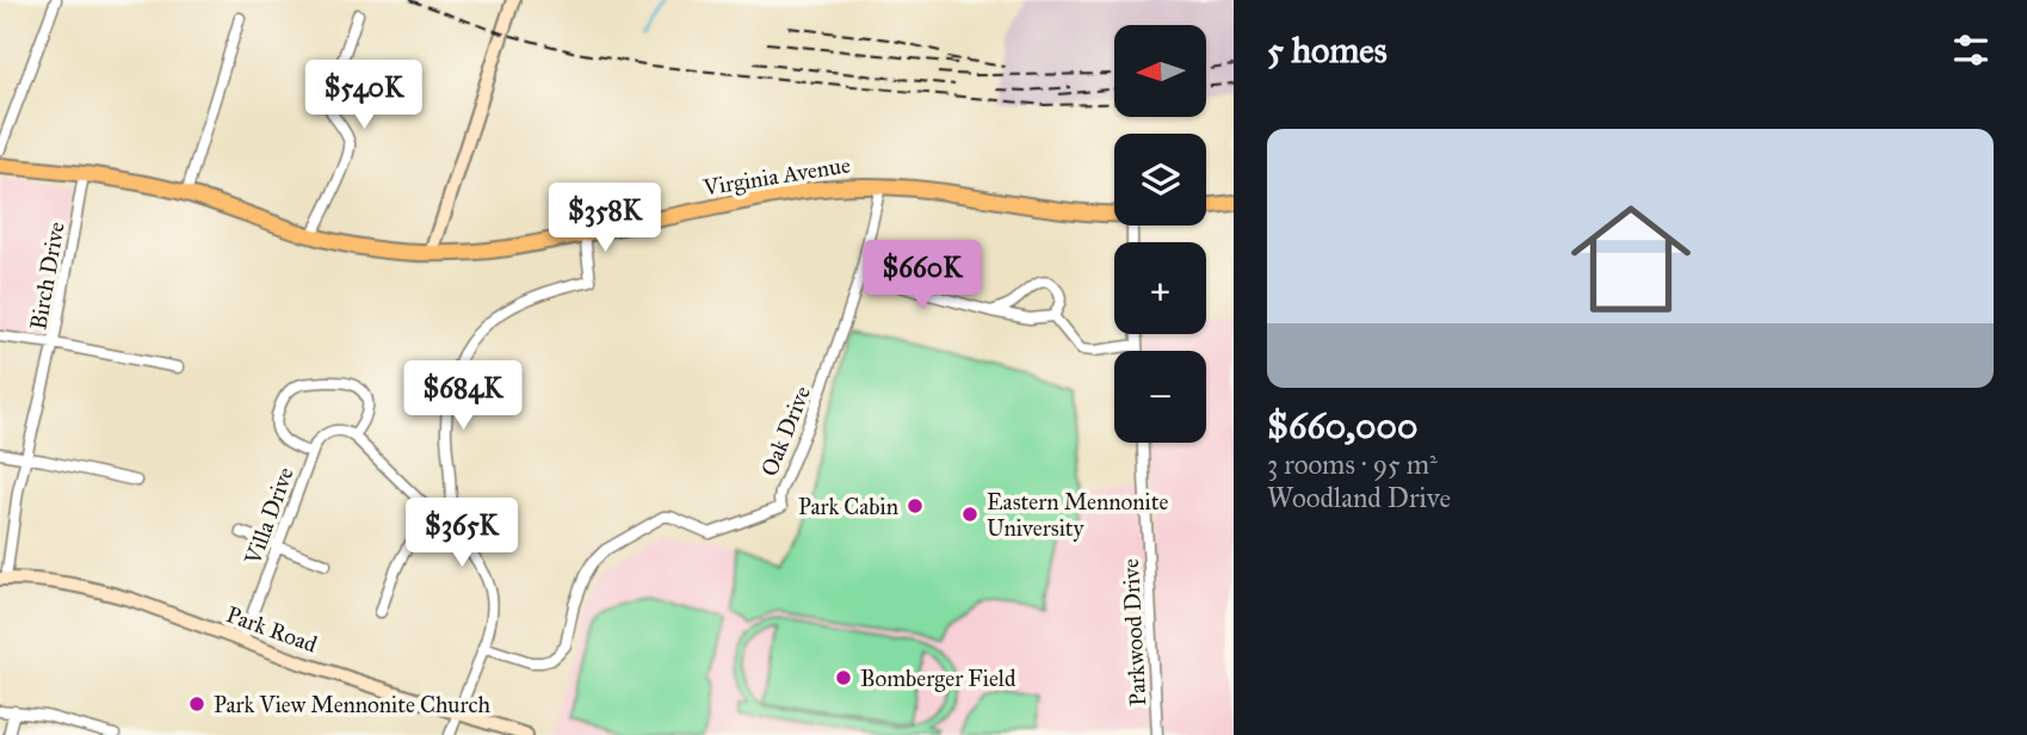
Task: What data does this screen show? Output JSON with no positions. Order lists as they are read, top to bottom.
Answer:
{
  "streets": {
    "main road": ["Virginia Avenue"],
    "street": [
      "Birch Drive",
      "Oak Drive",
      "Villa Drive",
      "Park Road",
      "Parkwood Drive"
    ]
  },
  "crossings": [
    ["Virginia Avenue", "Birch Drive"],
    ["Virginia Avenue", "Oak Drive"],
    ["Birch Drive", "Park Road"],
    ["Villa Drive", "Park Road"]
  ],
  "places": [
    "Park Cabin",
    "Eastern Mennonite University",
    "Bomberger Field",
    "Park View Mennonite Church"
  ],
  "north": "left",
  "page": {
    "heading": "5 homes",
    "map_buttons": ["+", "−"],
    "price": [
      "$540K",
      "$358K",
      "$660K",
      "$684K",
      "$365K"
    ],
    "list": [
      {
        "name": "$660,000",
        "note": "3 rooms · 95 m² · Woodland Drive"
      }
    ]
  }
}
